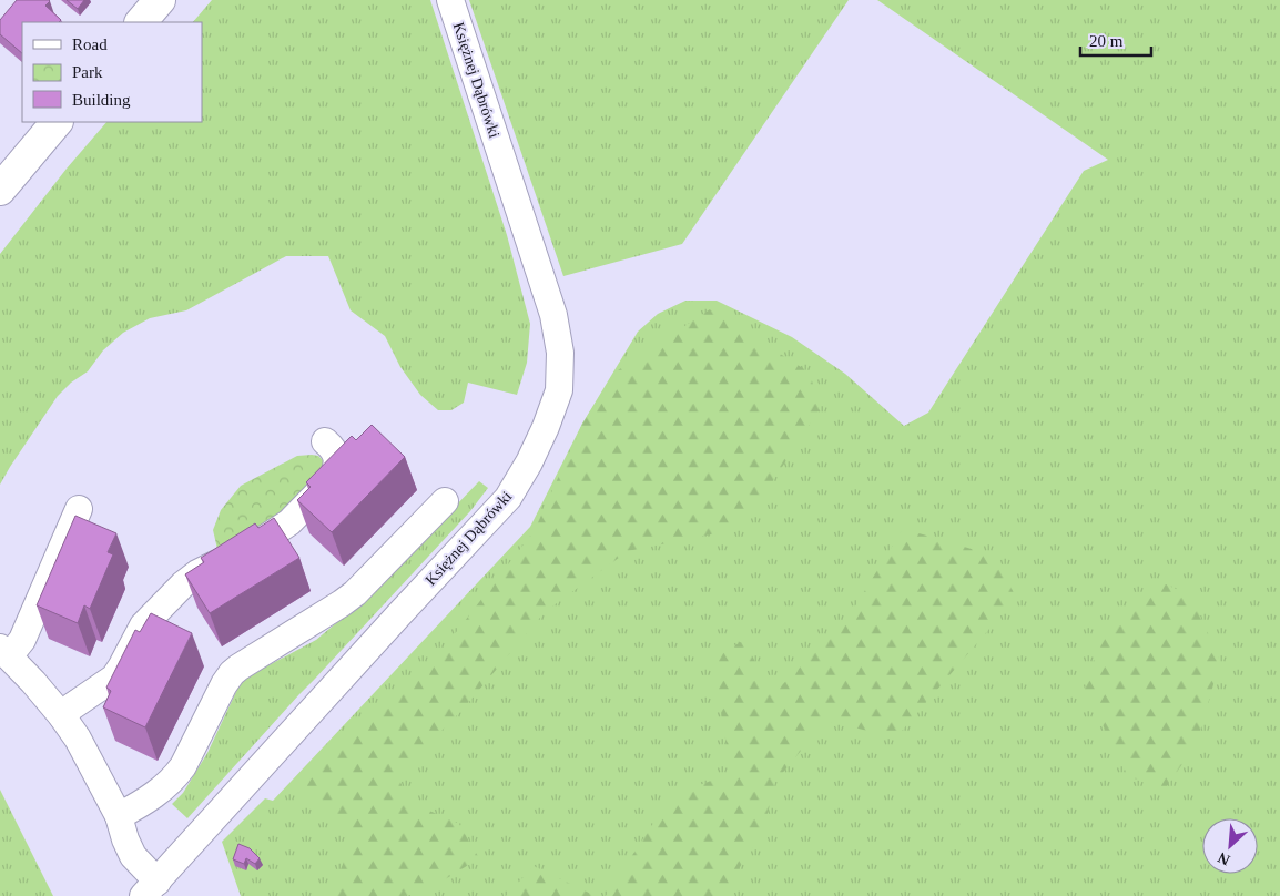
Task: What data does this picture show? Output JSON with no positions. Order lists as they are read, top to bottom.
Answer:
{
  "streets": {
    "street": ["Księżnej Dąbrówki"]
  },
  "legend": ["Road", "Park", "Building"],
  "scale_bar": "20 m",
  "north": "bottom left"
}
